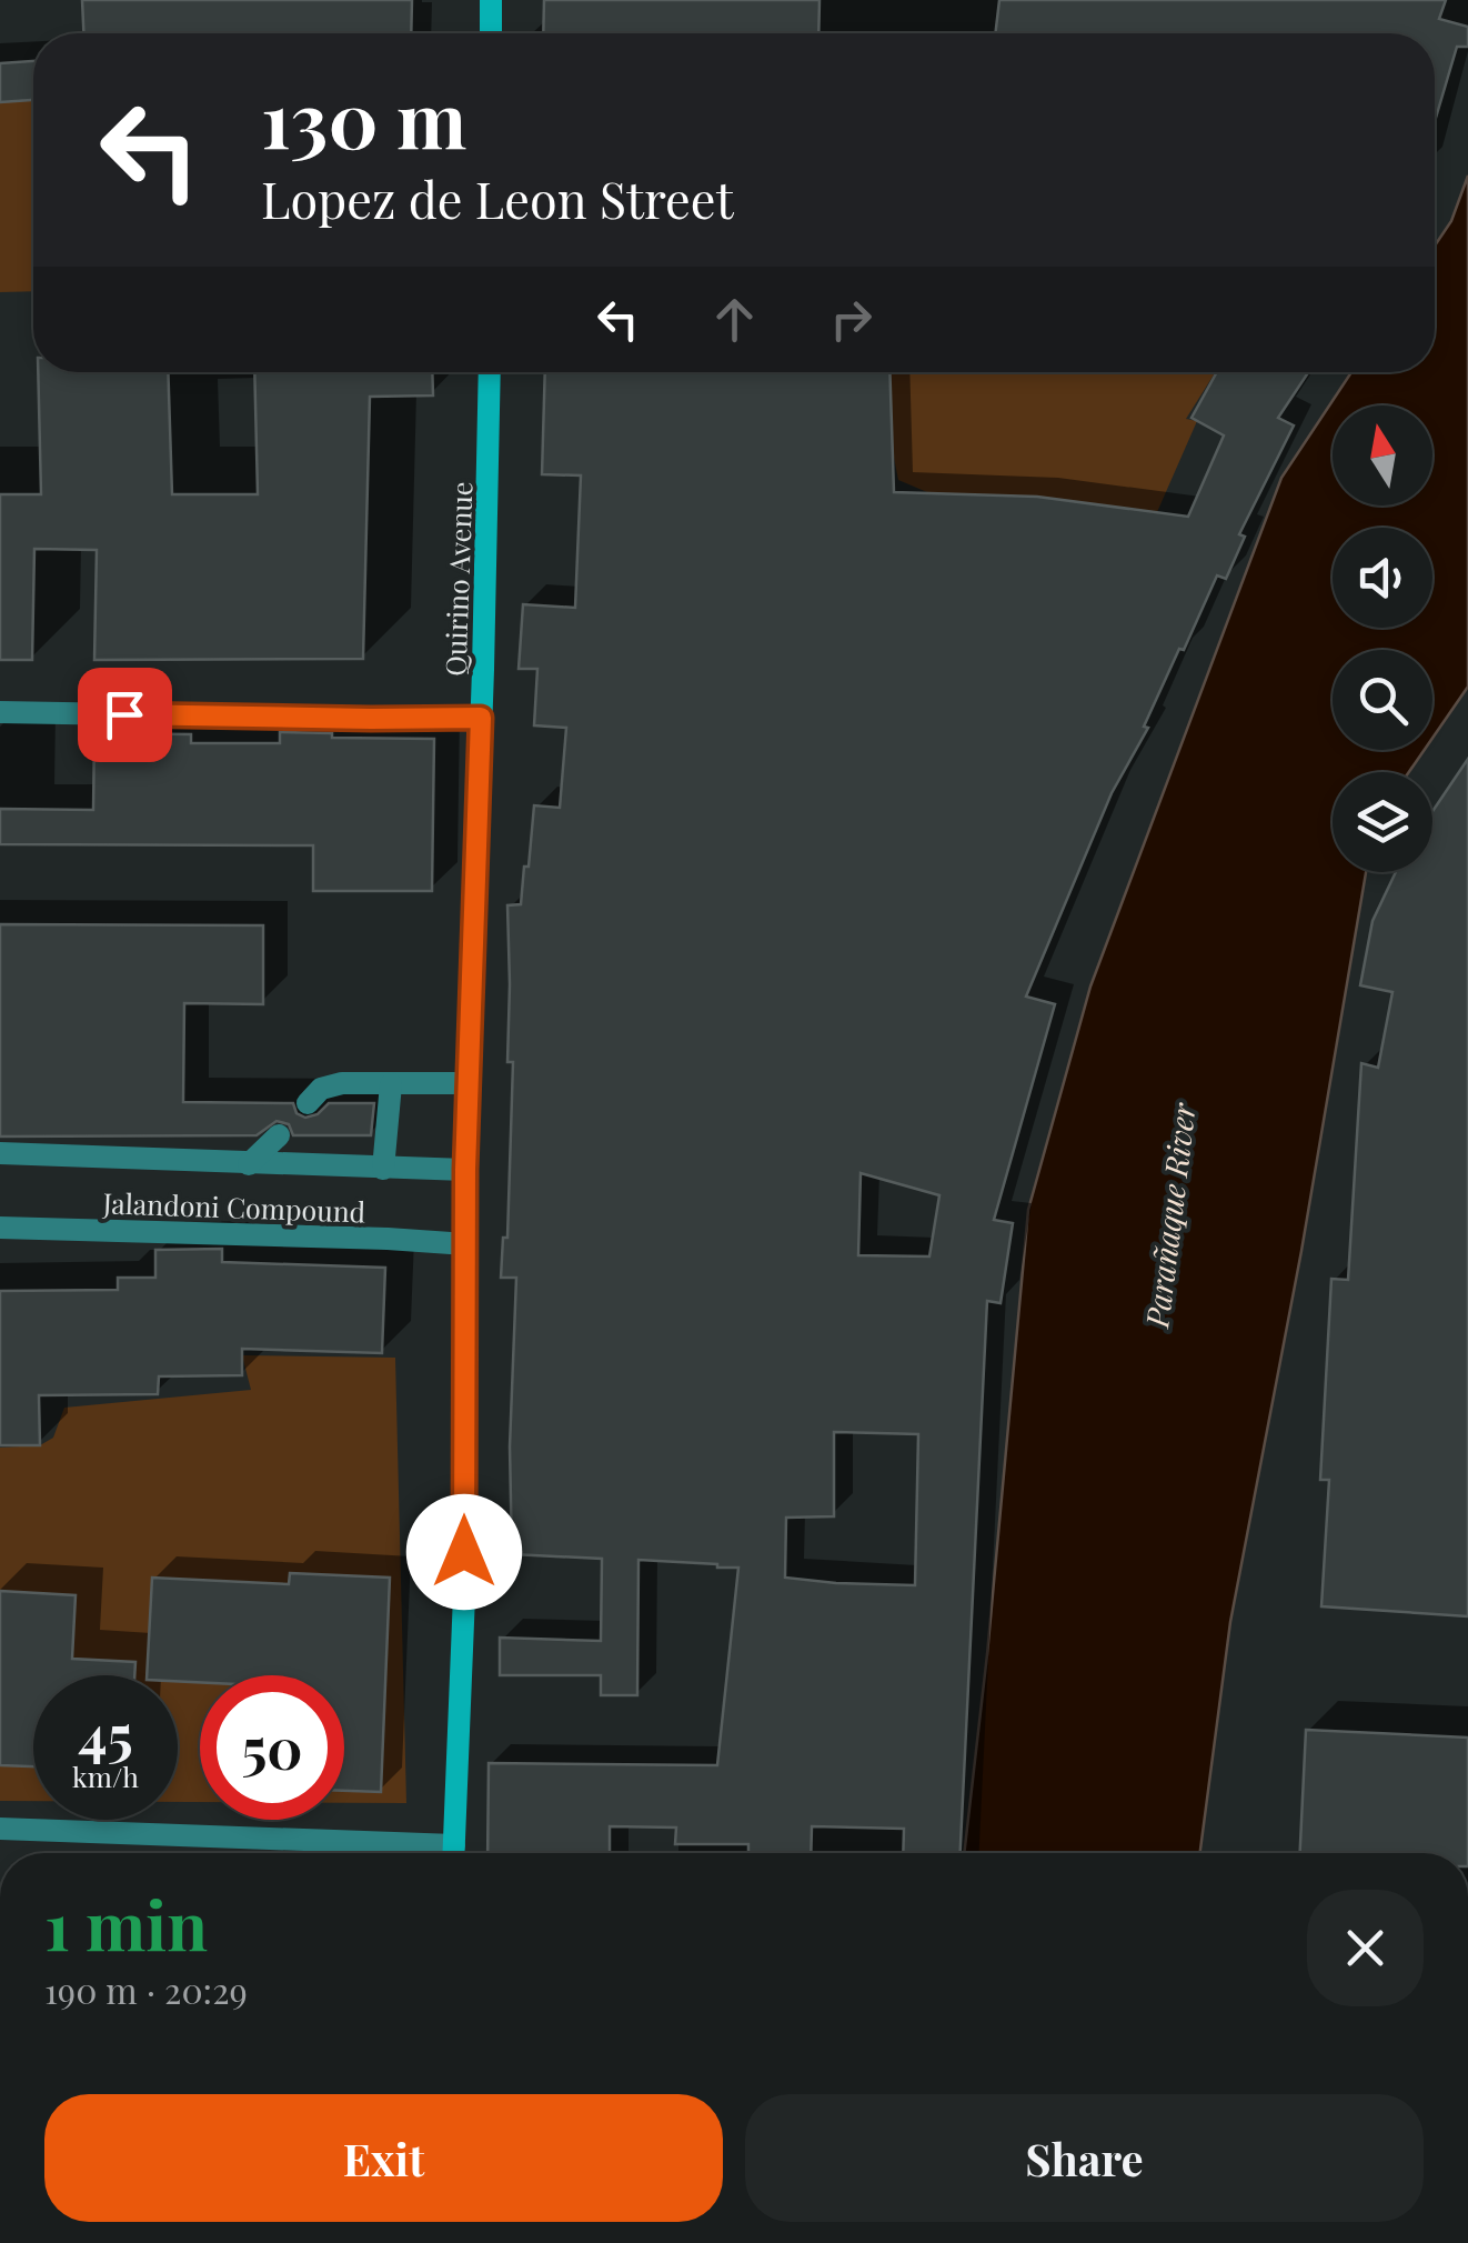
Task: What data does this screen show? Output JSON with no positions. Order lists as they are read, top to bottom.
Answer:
{
  "streets": {
    "main road": ["Quirino Avenue"],
    "street": ["Jalandoni Compound"]
  },
  "crossings": [
    ["Quirino Avenue", "Jalandoni Compound"]
  ],
  "water": ["Parañaque River"],
  "north": "top",
  "page": {
    "turn": ["130 m", "Lopez de Leon Street"],
    "speed": "45 km/h",
    "limit": "50",
    "heading": ["1 min", "190 m · 20:29"],
    "buttons": ["Exit", "Share"]
  }
}
